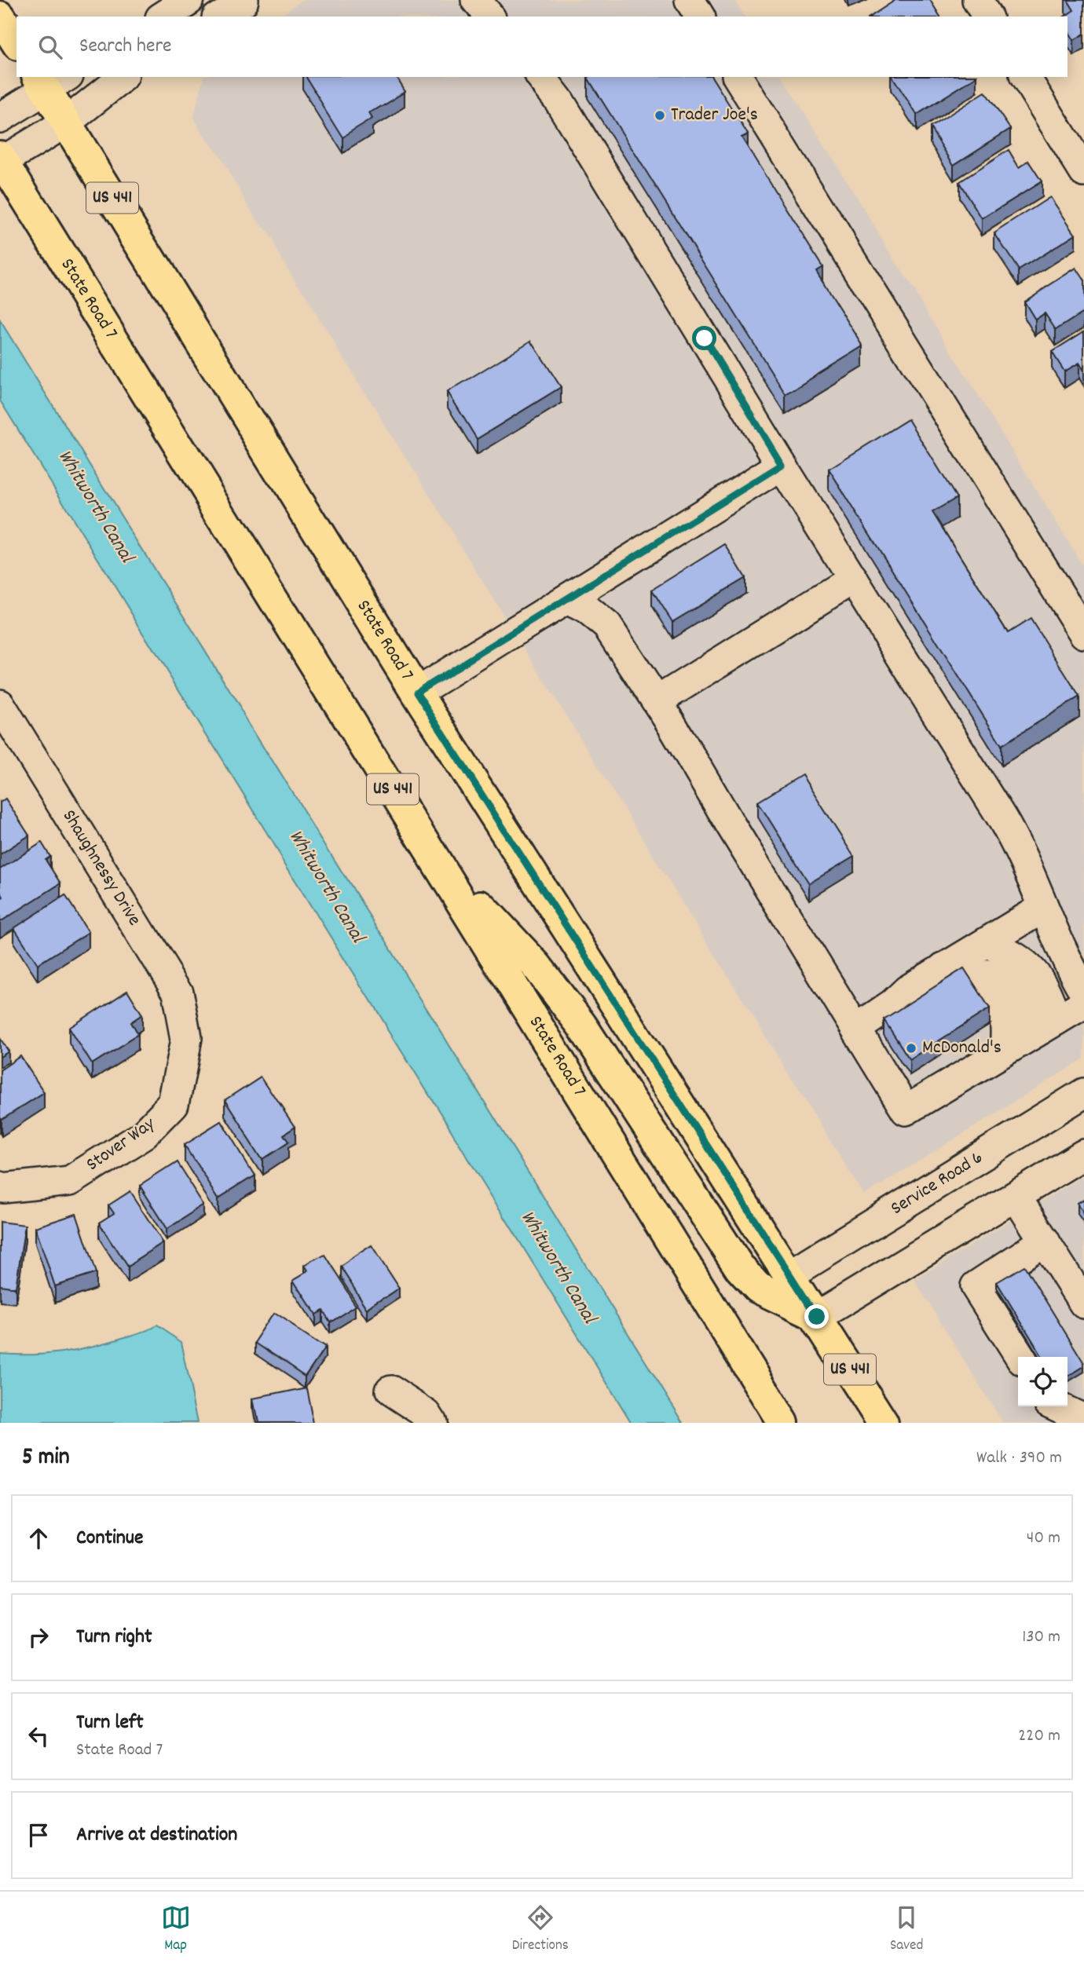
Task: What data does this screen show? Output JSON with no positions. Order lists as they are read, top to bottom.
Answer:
{
  "streets": {
    "main road": ["US 441", "State Road 7"],
    "street": ["Shaughnessy Drive", "Stover Way", "Service Road 6"]
  },
  "crossings": [
    ["State Road 7", "Service Road 6"],
    ["Shaughnessy Drive", "Stover Way"]
  ],
  "water": ["Whitworth Canal"],
  "places": ["Trader Joe's", "McDonald's"],
  "page": {
    "search": "Search here",
    "heading": ["5 min", "Walk · 390 m"],
    "list": [
      ["Continue", "40 m"],
      ["Turn right", "130 m"],
      ["Turn left", "State Road 7", "220 m"],
      "Arrive at destination"
    ],
    "nav": ["Map", "Directions", "Saved"]
  }
}
